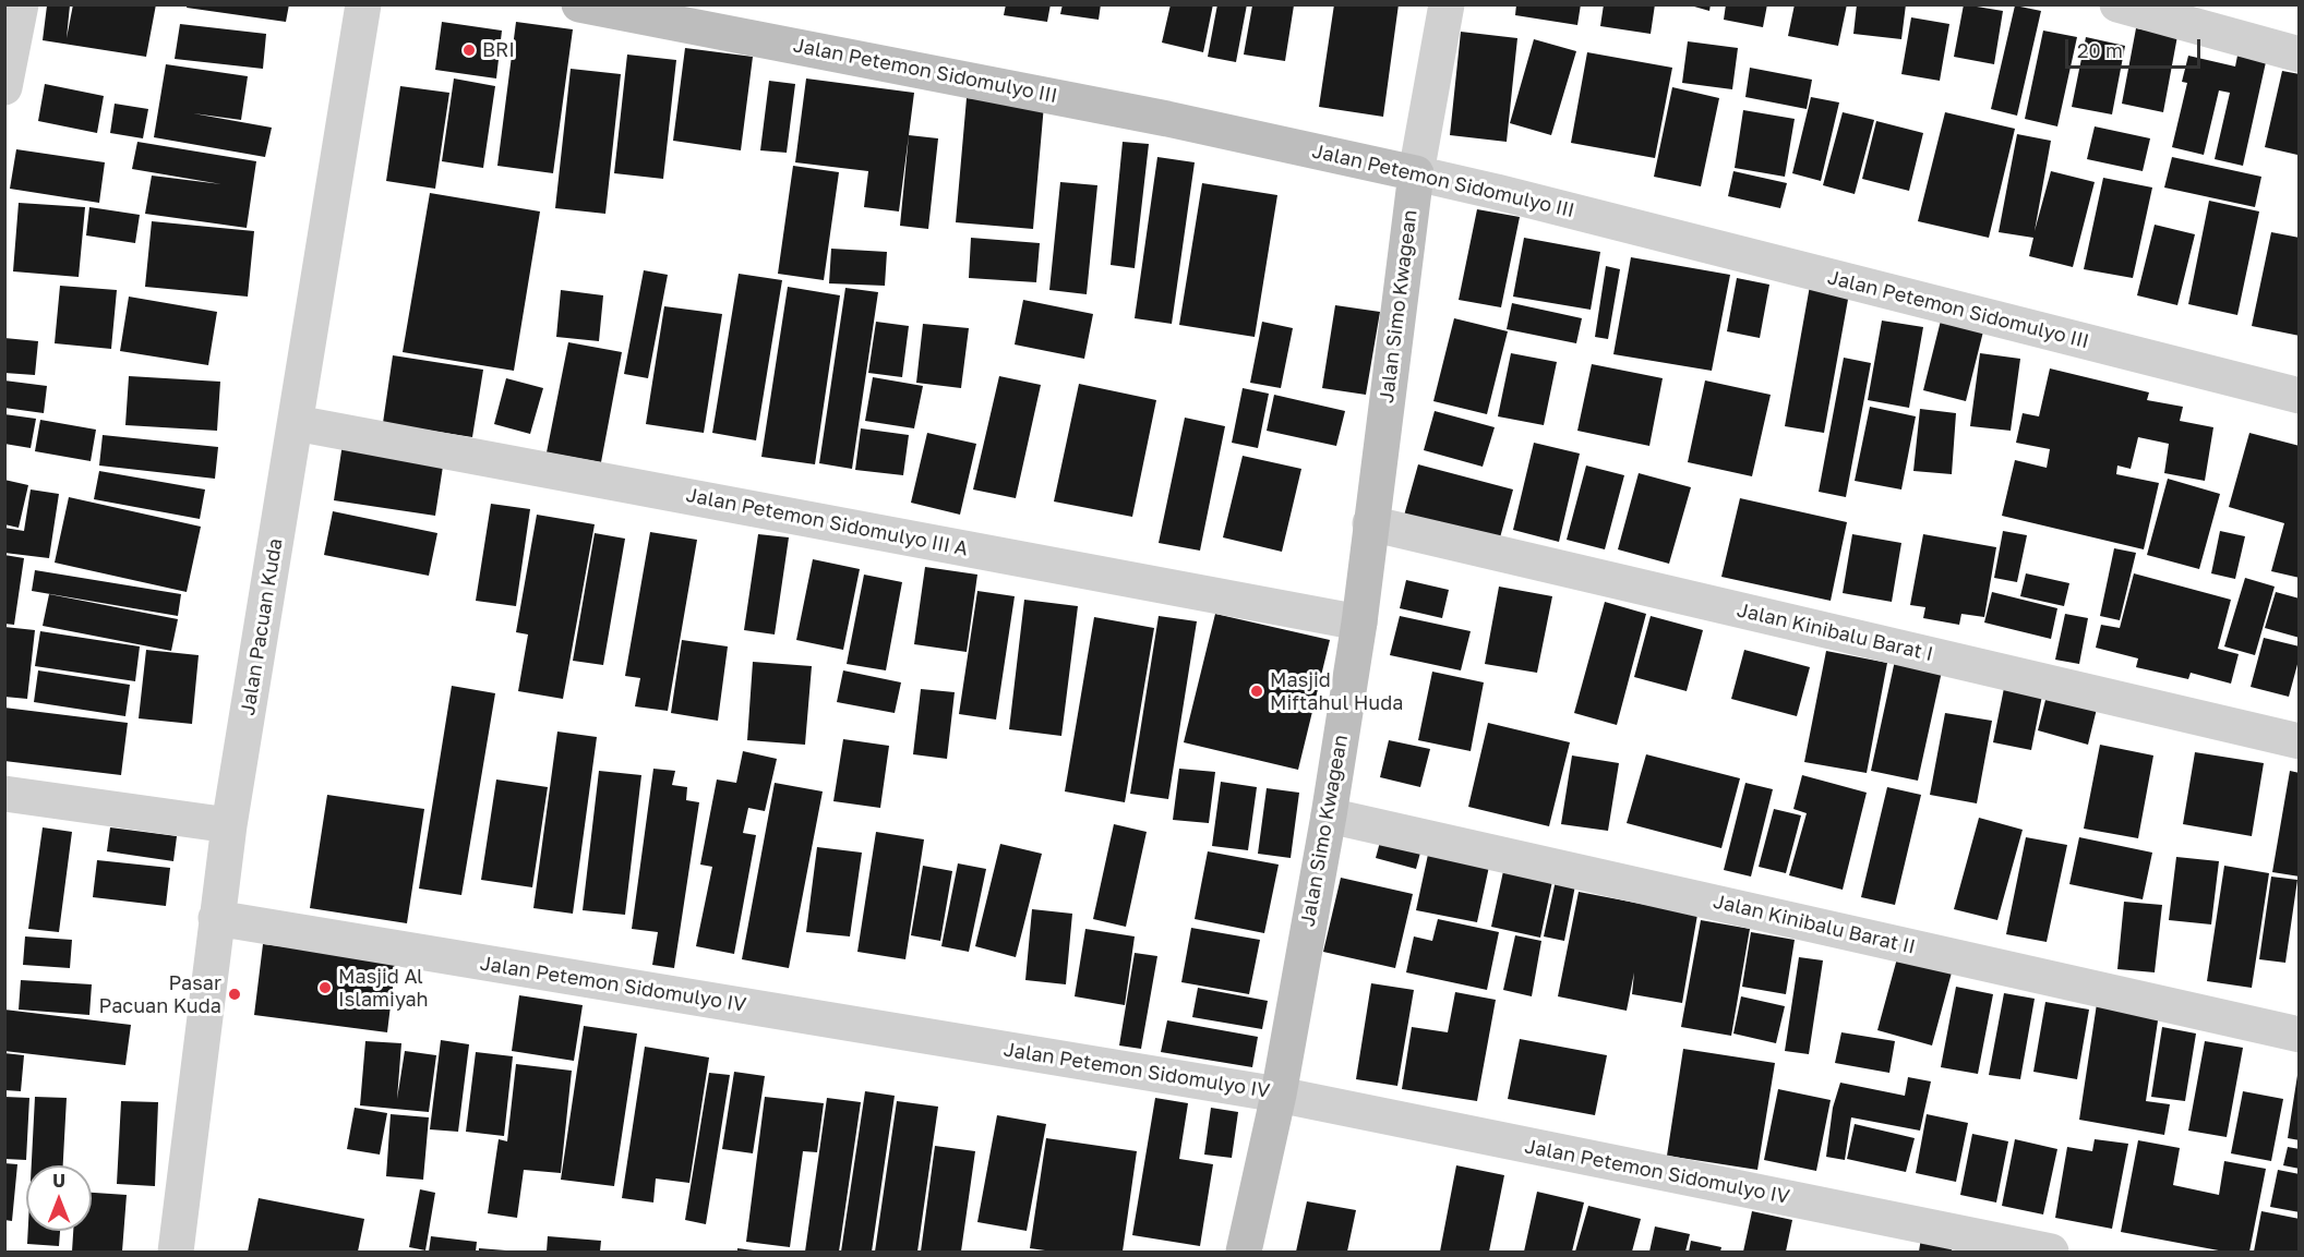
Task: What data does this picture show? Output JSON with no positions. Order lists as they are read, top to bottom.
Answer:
{
  "streets": {
    "street": [
      "Jalan Petemon Sidomulyo III",
      "Jalan Simo Kwagean",
      "Jalan Petemon Sidomulyo III A",
      "Jalan Pacuan Kuda",
      "Jalan Kinibalu Barat I",
      "Jalan Kinibalu Barat II",
      "Jalan Petemon Sidomulyo IV"
    ]
  },
  "crossings": [
    ["Jalan Petemon Sidomulyo III", "Jalan Simo Kwagean"],
    ["Jalan Simo Kwagean", "Jalan Petemon Sidomulyo III A"],
    ["Jalan Simo Kwagean", "Jalan Kinibalu Barat I"],
    ["Jalan Simo Kwagean", "Jalan Kinibalu Barat II"],
    ["Jalan Simo Kwagean", "Jalan Petemon Sidomulyo IV"],
    ["Jalan Petemon Sidomulyo III A", "Jalan Pacuan Kuda"],
    ["Jalan Pacuan Kuda", "Jalan Petemon Sidomulyo IV"]
  ],
  "places": [
    "BRI",
    "Masjid Miftahul Huda",
    "Masjid Al Islamiyah",
    "Pasar Pacuan Kuda"
  ],
  "scale_bar": "20 m",
  "north": "top"
}
